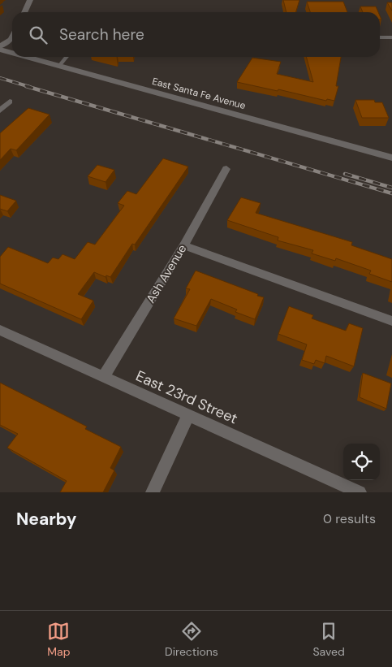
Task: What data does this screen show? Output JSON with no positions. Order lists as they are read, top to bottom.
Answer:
{
  "streets": {
    "street": ["East Santa Fe Avenue", "Ash Avenue", "East 23rd Street"]
  },
  "crossings": [
    ["Ash Avenue", "East 23rd Street"]
  ],
  "page": {
    "search": "Search here",
    "heading": ["Nearby", "0 results"],
    "nav": ["Map", "Directions", "Saved"]
  }
}
